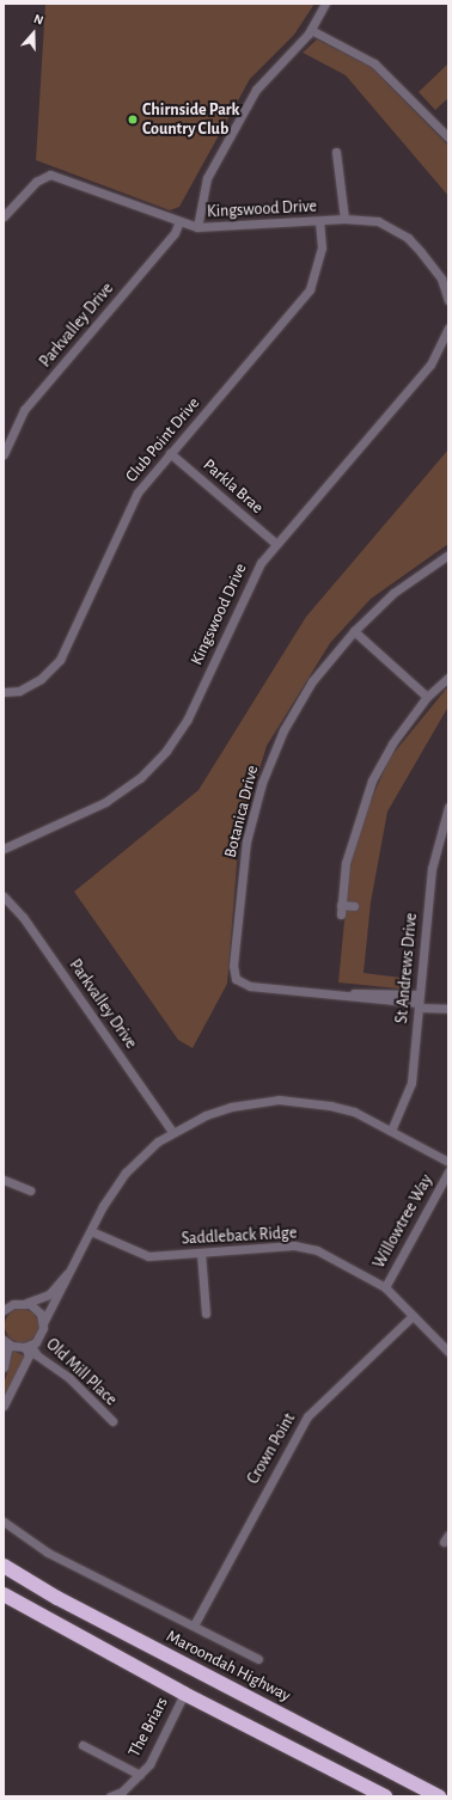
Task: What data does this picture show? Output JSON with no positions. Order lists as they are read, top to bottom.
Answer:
{
  "streets": {
    "highway": ["Maroondah Highway"],
    "street": [
      "Kingswood Drive",
      "Parkvalley Drive",
      "Club Point Drive",
      "Parkla Brae",
      "Botanica Drive",
      "St Andrews Drive",
      "Willowtree Way",
      "Saddleback Ridge",
      "Old Mill Place",
      "Crown Point",
      "The Briars"
    ]
  },
  "crossings": [
    ["Kingswood Drive", "Parkvalley Drive"],
    ["Kingswood Drive", "Club Point Drive"],
    ["Kingswood Drive", "Parkla Brae"],
    ["Club Point Drive", "Parkla Brae"],
    ["Botanica Drive", "St Andrews Drive"],
    ["Willowtree Way", "Saddleback Ridge"],
    ["Saddleback Ridge", "Crown Point"],
    ["Crown Point", "Maroondah Highway"]
  ],
  "places": ["Chirnside Park Country Club"],
  "north": "top"
}
